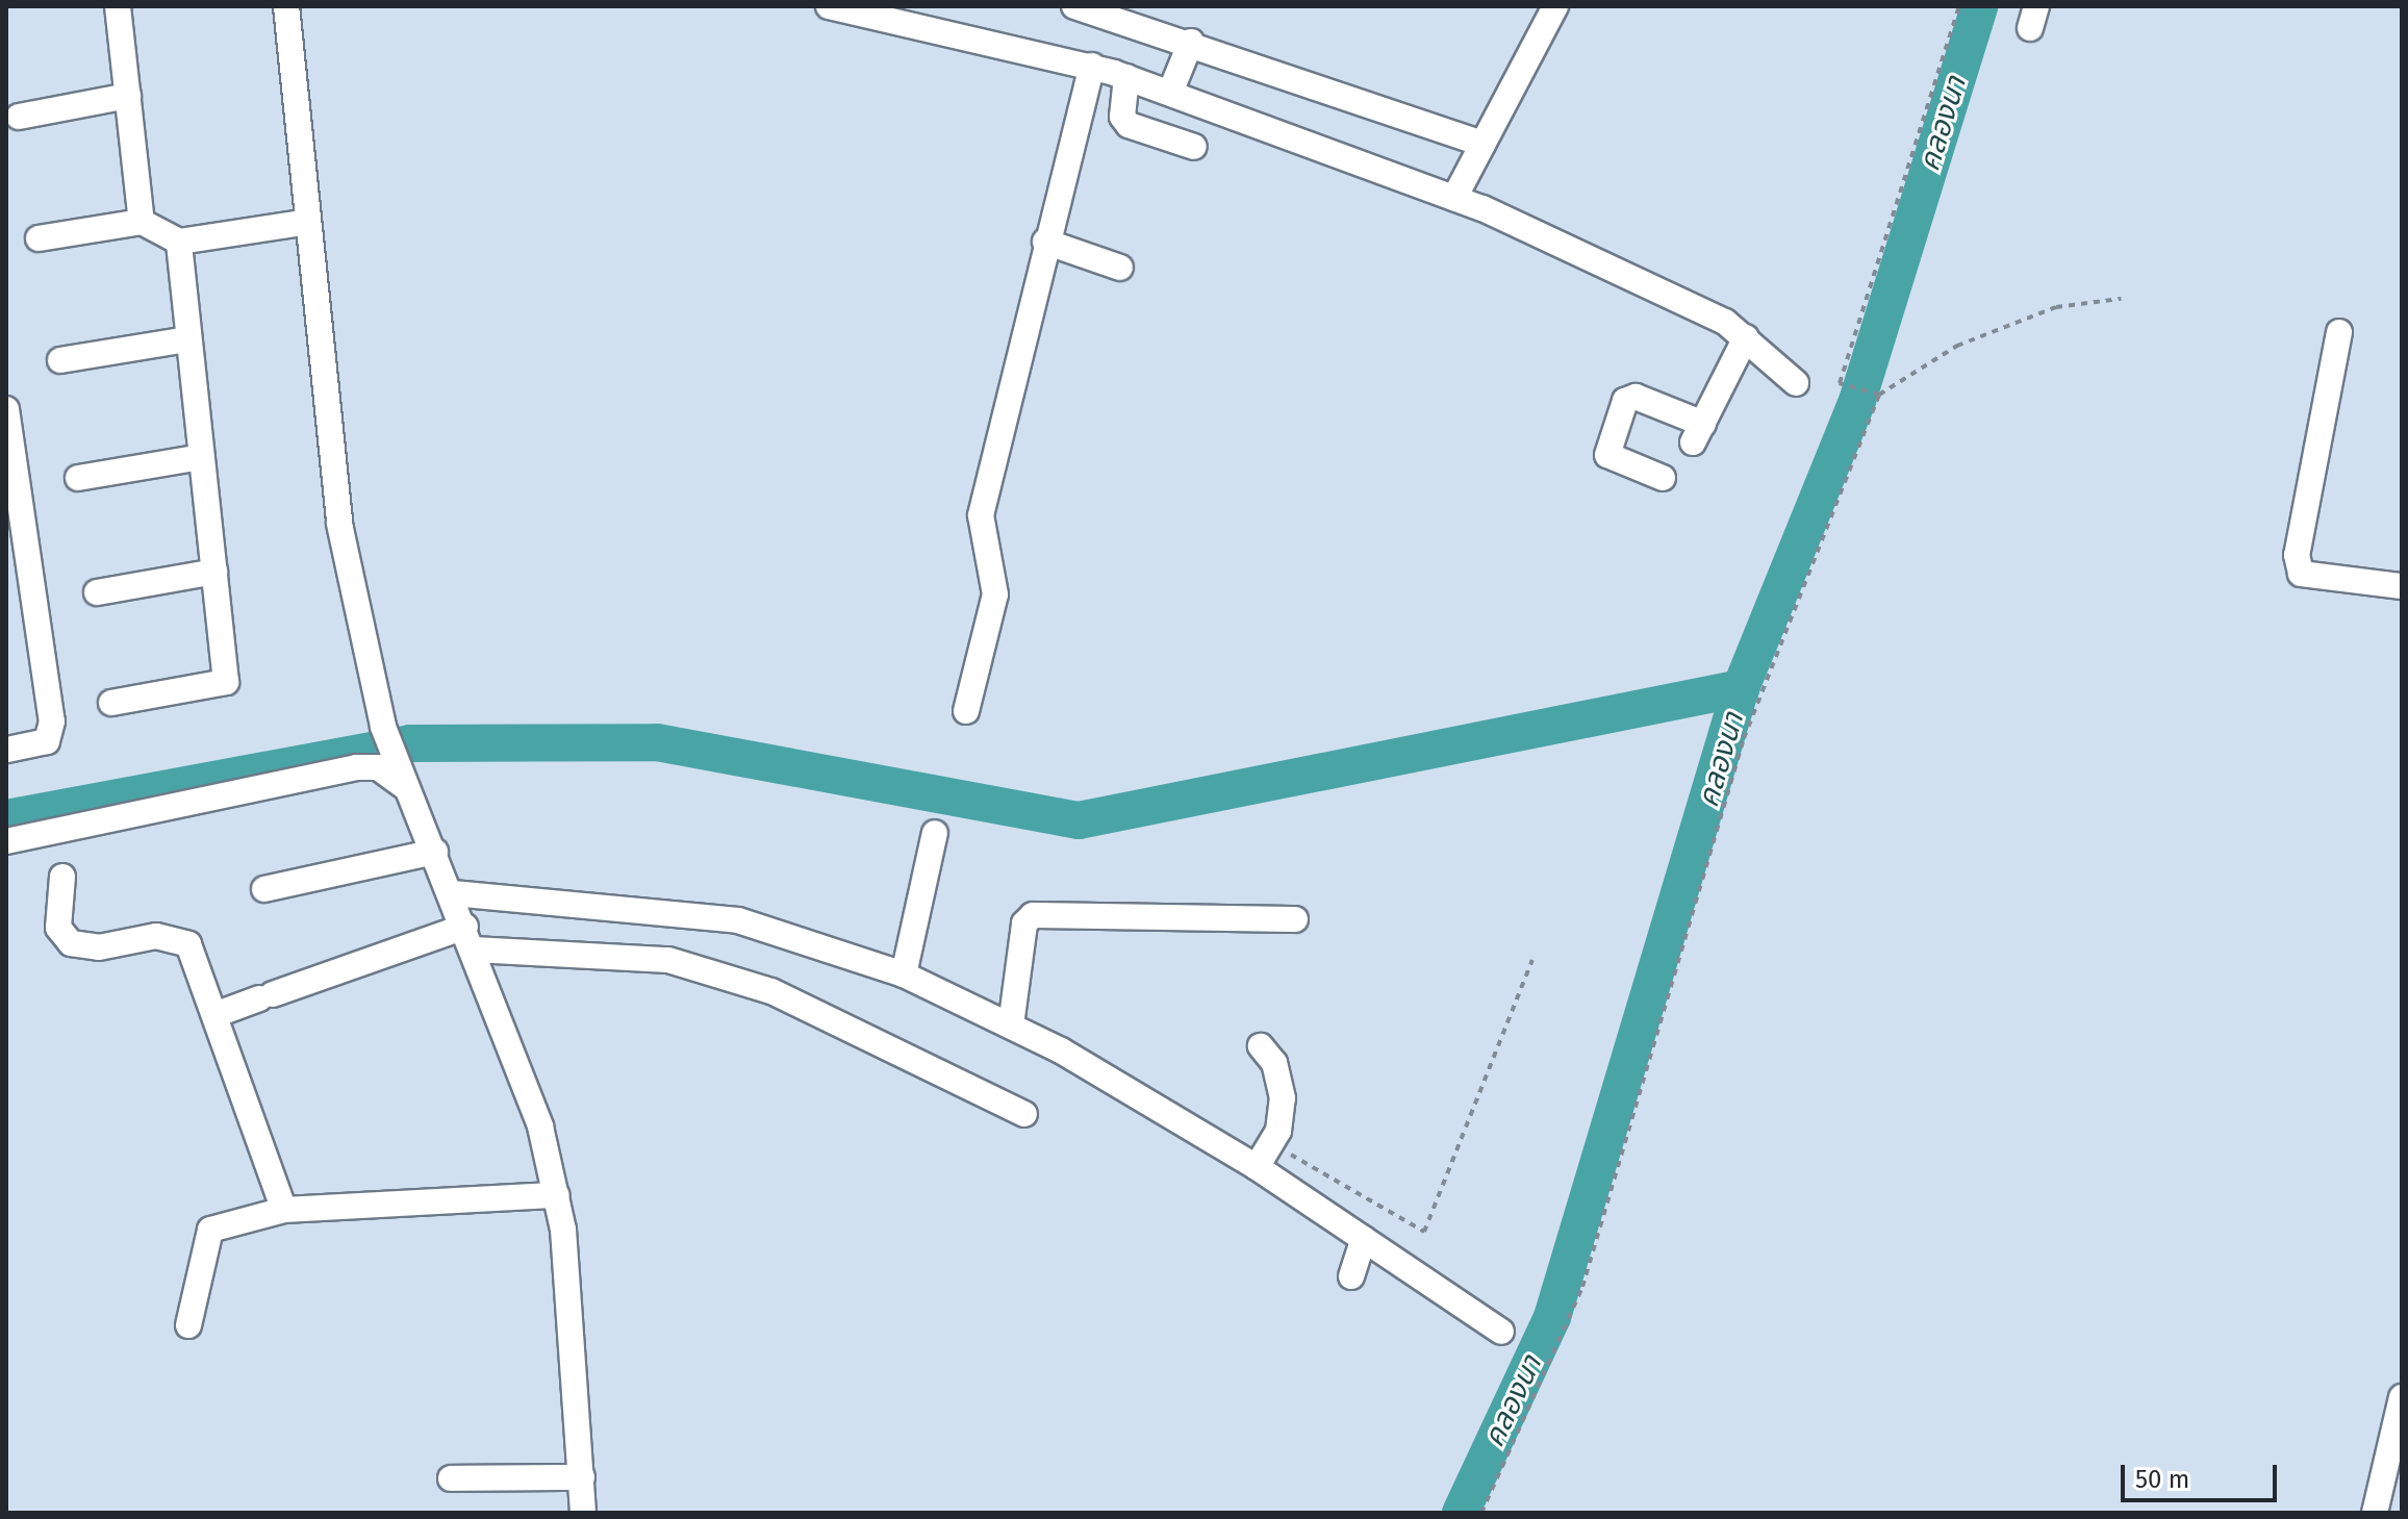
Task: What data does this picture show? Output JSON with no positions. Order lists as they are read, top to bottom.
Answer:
{
  "water": ["คลองนา"],
  "scale_bar": "50 m"
}
